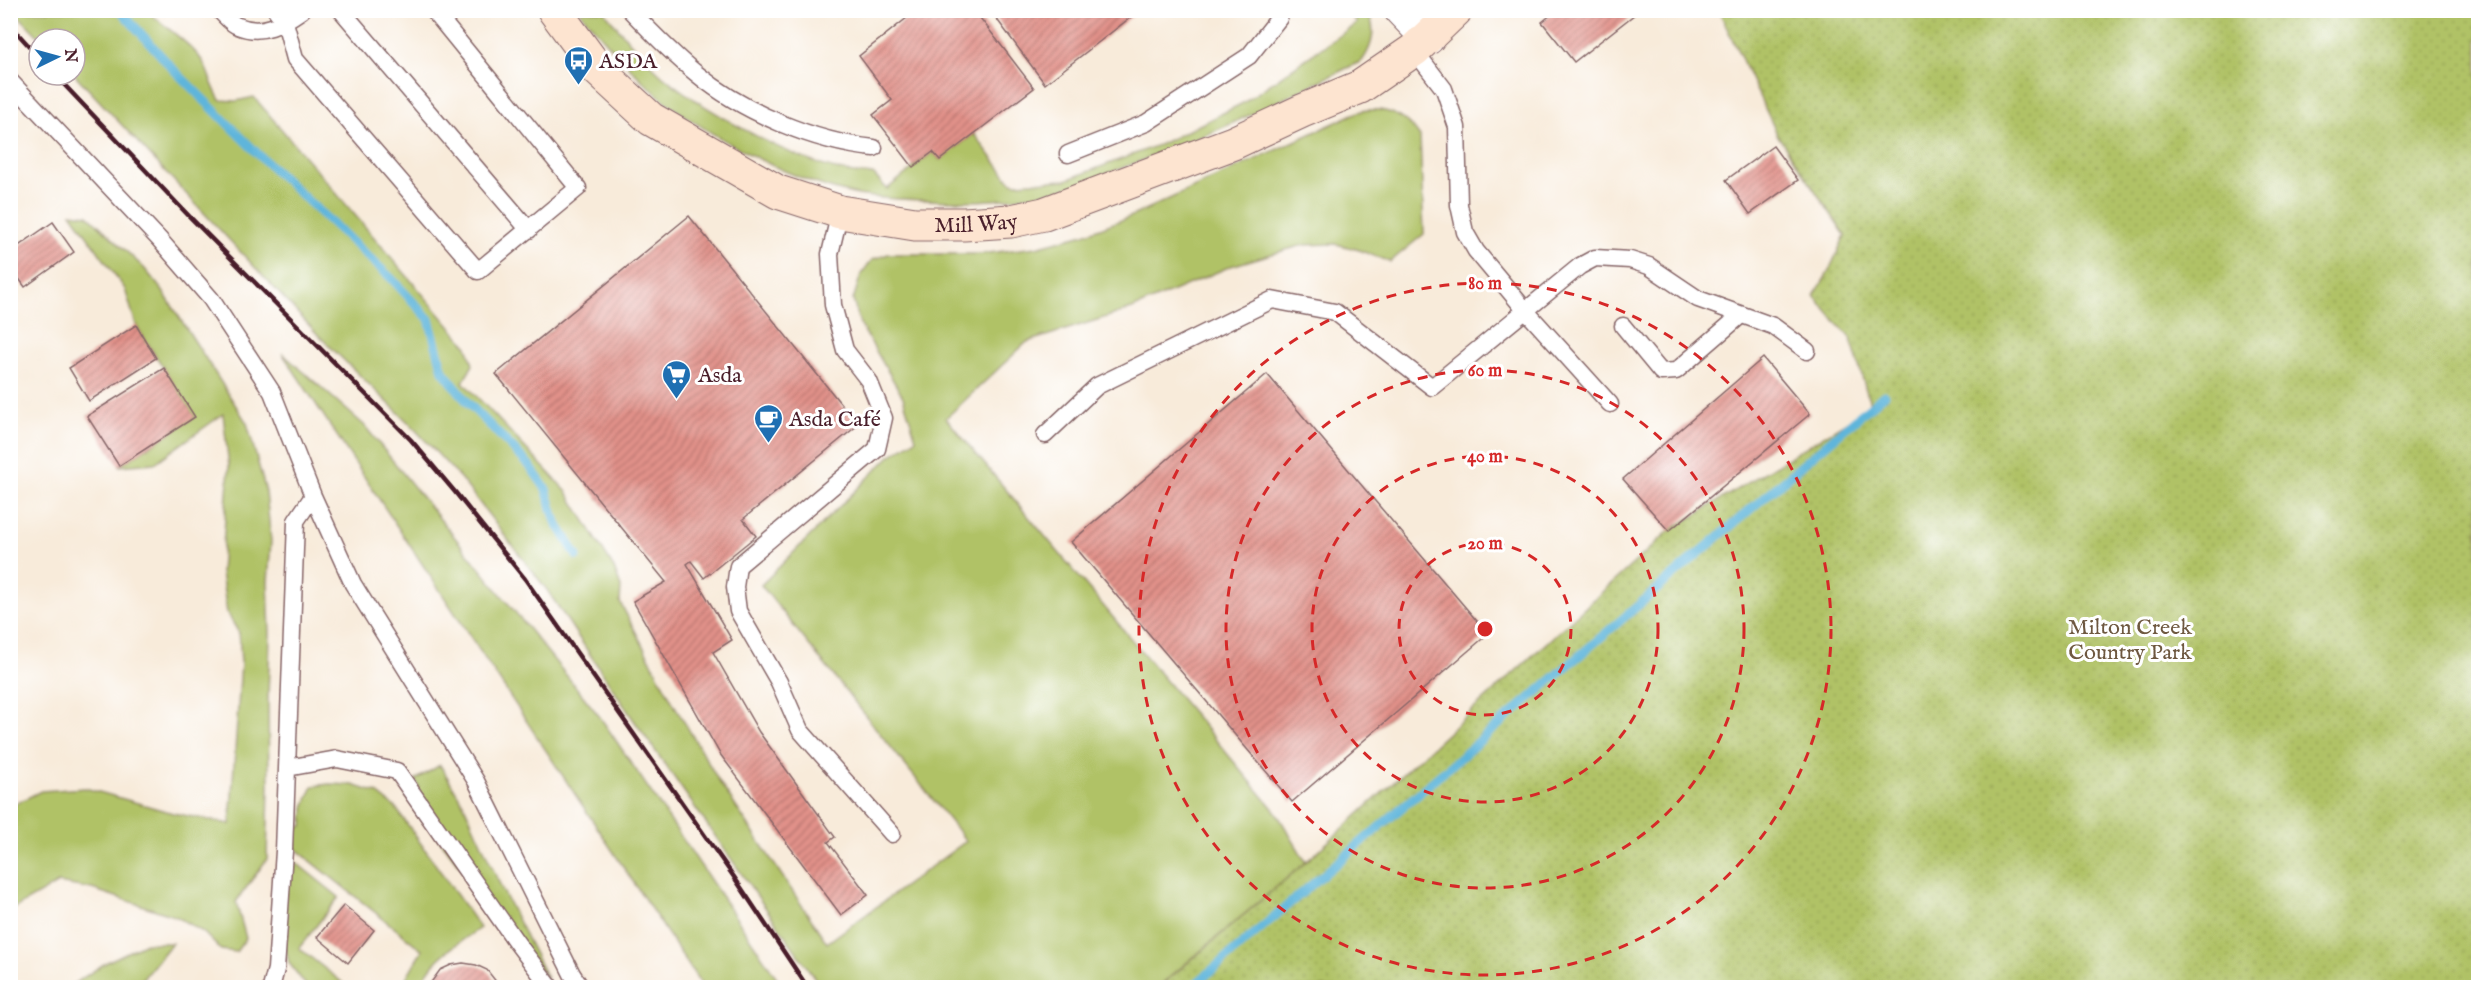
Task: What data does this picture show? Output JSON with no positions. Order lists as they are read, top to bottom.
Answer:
{
  "streets": {
    "street": ["Mill Way"]
  },
  "parks": ["Milton Creek Country Park"],
  "places": {
    "bus stop": ["ASDA"],
    "supermarket": ["Asda"],
    "cafe": ["Asda Café"]
  },
  "north": "right",
  "rings": [
    "80 m",
    "60 m",
    "40 m",
    "20 m"
  ]
}
